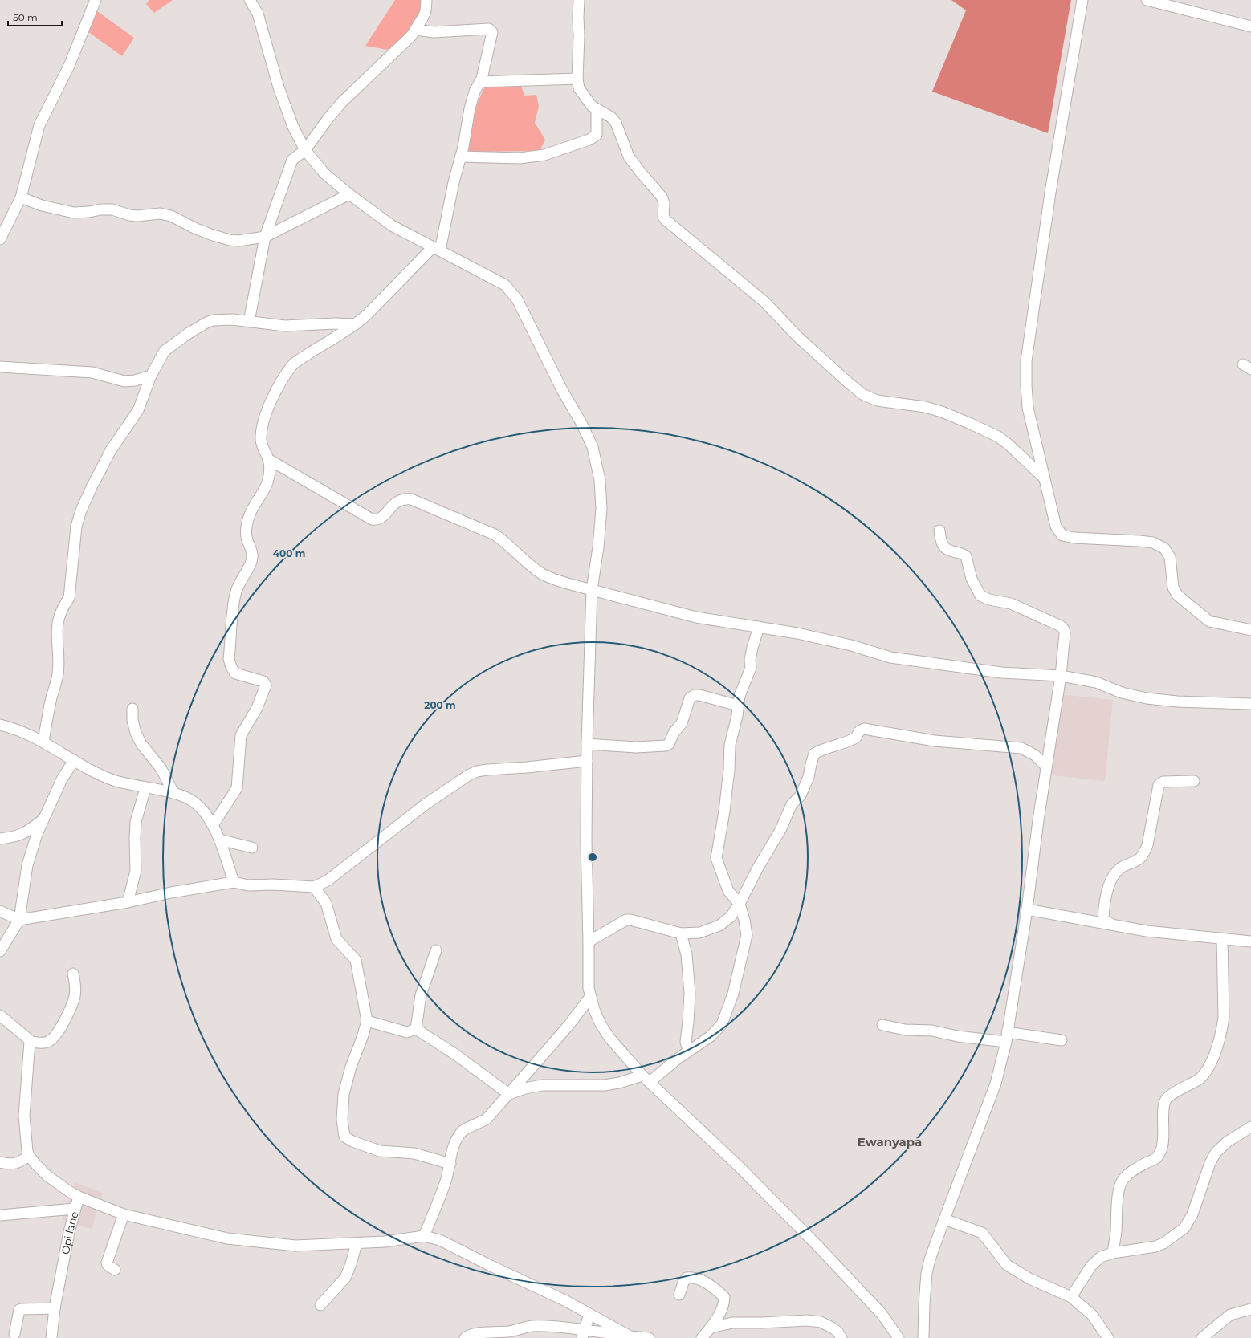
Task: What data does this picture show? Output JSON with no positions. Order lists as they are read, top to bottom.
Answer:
{
  "streets": {
    "street": ["Opi lane"]
  },
  "districts": ["Ewanyapa"],
  "scale_bar": "50 m",
  "rings": ["400 m", "200 m"]
}
